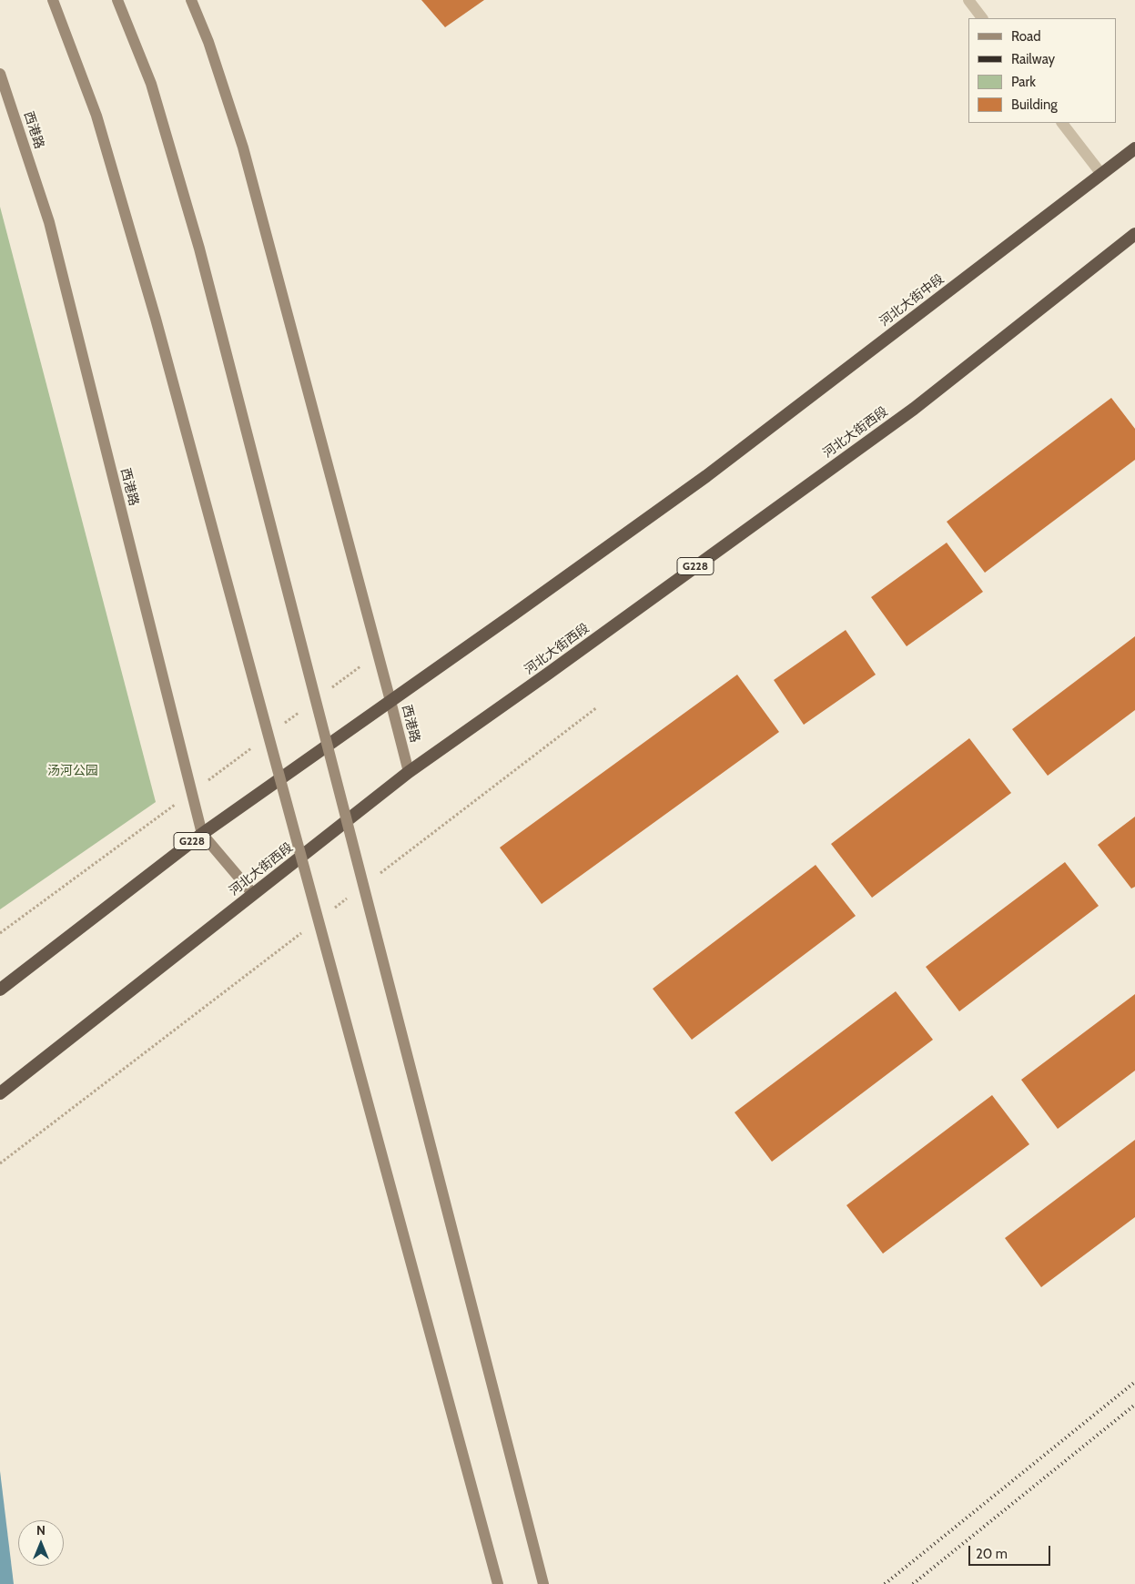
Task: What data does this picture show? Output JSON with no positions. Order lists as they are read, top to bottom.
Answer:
{
  "streets": {
    "highway": ["河北大街中段", "河北大街西段", "G228"],
    "main road": ["西港路"]
  },
  "crossings": [
    ["西港路", "河北大街中段"],
    ["西港路", "河北大街西段"],
    ["西港路", "G228"],
    ["河北大街中段", "G228"]
  ],
  "parks": ["汤河公园"],
  "legend": [
    "Road",
    "Railway",
    "Park",
    "Building"
  ],
  "scale_bar": "20 m",
  "north": "top"
}
